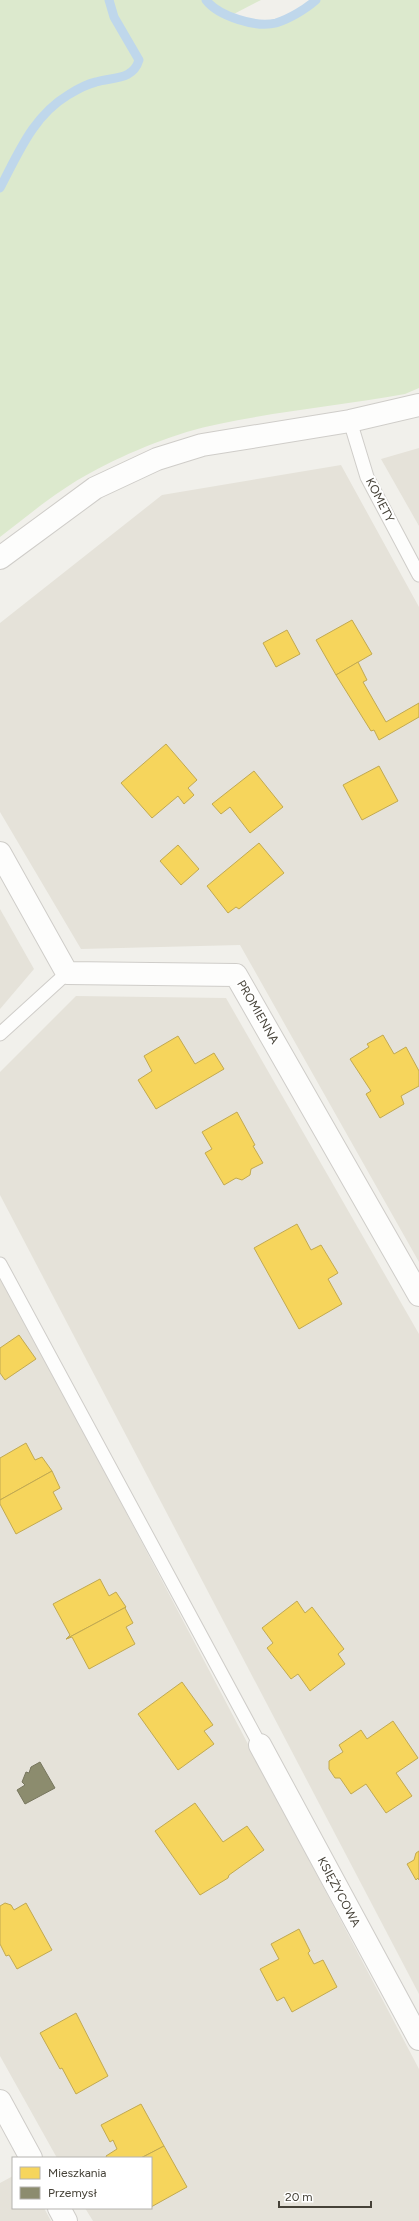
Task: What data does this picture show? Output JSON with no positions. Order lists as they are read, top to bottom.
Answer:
{
  "streets": {
    "street": ["PROMIENNA", "KSIĘŻYCOWA"],
    "lane": ["KOMETY"]
  },
  "legend": ["Mieszkania", "Przemysł"],
  "scale_bar": "20 m"
}
